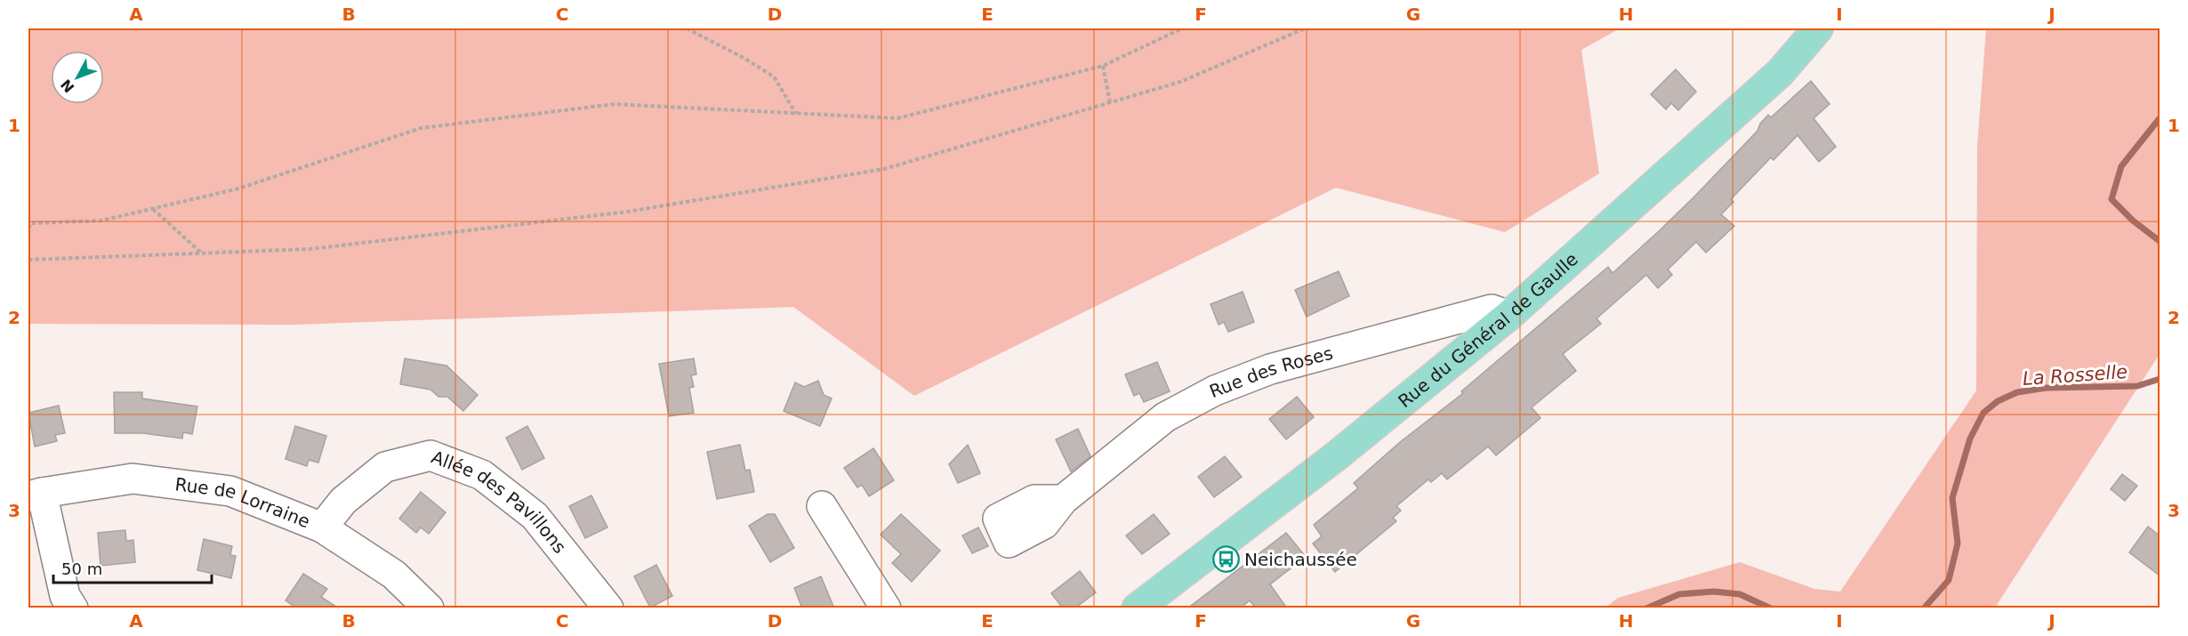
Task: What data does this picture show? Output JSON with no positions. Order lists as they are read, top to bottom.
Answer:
{
  "streets": {
    "main road": ["Rue du Général de Gaulle"],
    "street": ["Rue des Roses", "Rue de Lorraine", "Allée des Pavillons"]
  },
  "crossings": [
    ["Rue du Général de Gaulle", "Rue des Roses"],
    ["Rue de Lorraine", "Allée des Pavillons"]
  ],
  "water": ["La Rosselle"],
  "places": {
    "bus stop": ["Neichaussée"]
  },
  "scale_bar": "50 m",
  "north": "bottom left",
  "grid": {
    "columns": [
      "A",
      "B",
      "C",
      "D",
      "E",
      "F",
      "G",
      "H",
      "I",
      "J"
    ],
    "rows": ["1", "2", "3"]
  }
}
